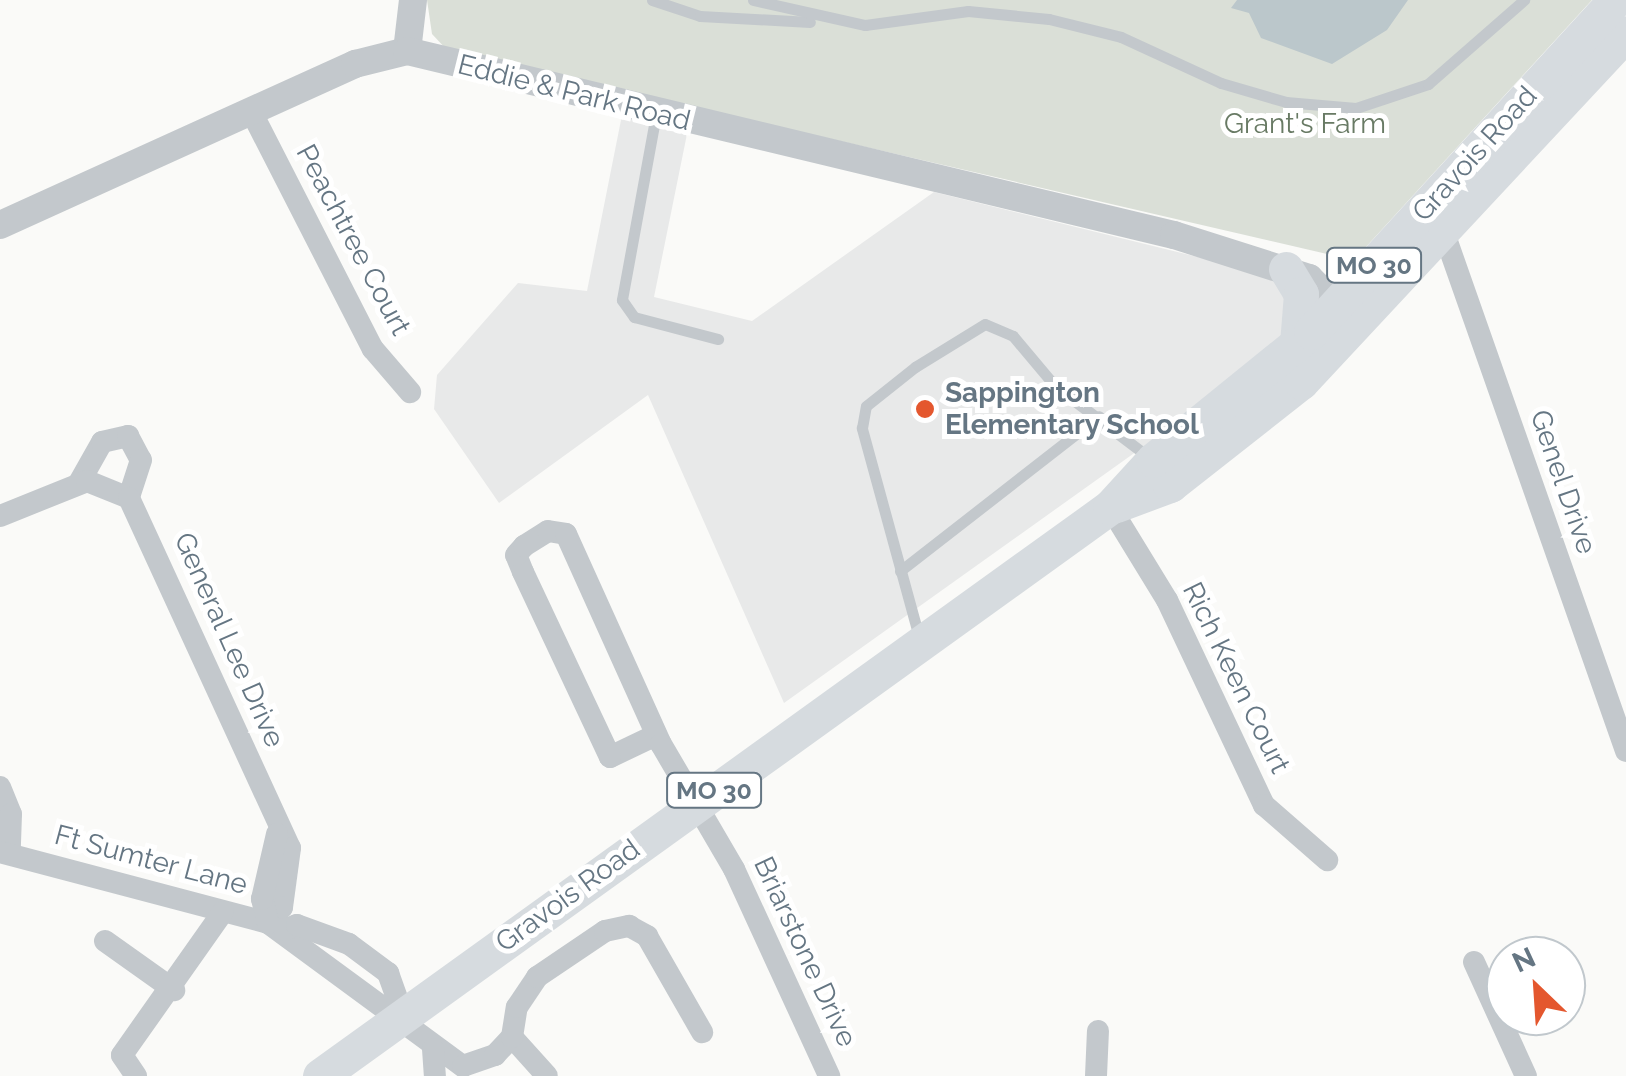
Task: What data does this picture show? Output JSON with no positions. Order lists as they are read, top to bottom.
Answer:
{
  "streets": {
    "main road": ["Gravois Road", "MO 30"],
    "street": [
      "Eddie & Park Road",
      "Peachtree Court",
      "Genel Drive",
      "General Lee Drive",
      "Rich Keen Court",
      "Ft Sumter Lane",
      "Briarstone Drive"
    ]
  },
  "crossings": [
    ["Eddie & Park Road", "Gravois Road"],
    ["Eddie & Park Road", "Peachtree Court"],
    ["Gravois Road", "Genel Drive"],
    ["Gravois Road", "Rich Keen Court"],
    ["Gravois Road", "Ft Sumter Lane"],
    ["Gravois Road", "Briarstone Drive"],
    ["General Lee Drive", "Ft Sumter Lane"]
  ],
  "parks": ["Grant's Farm"],
  "places": ["Sappington Elementary School"],
  "north": "top left"
}
